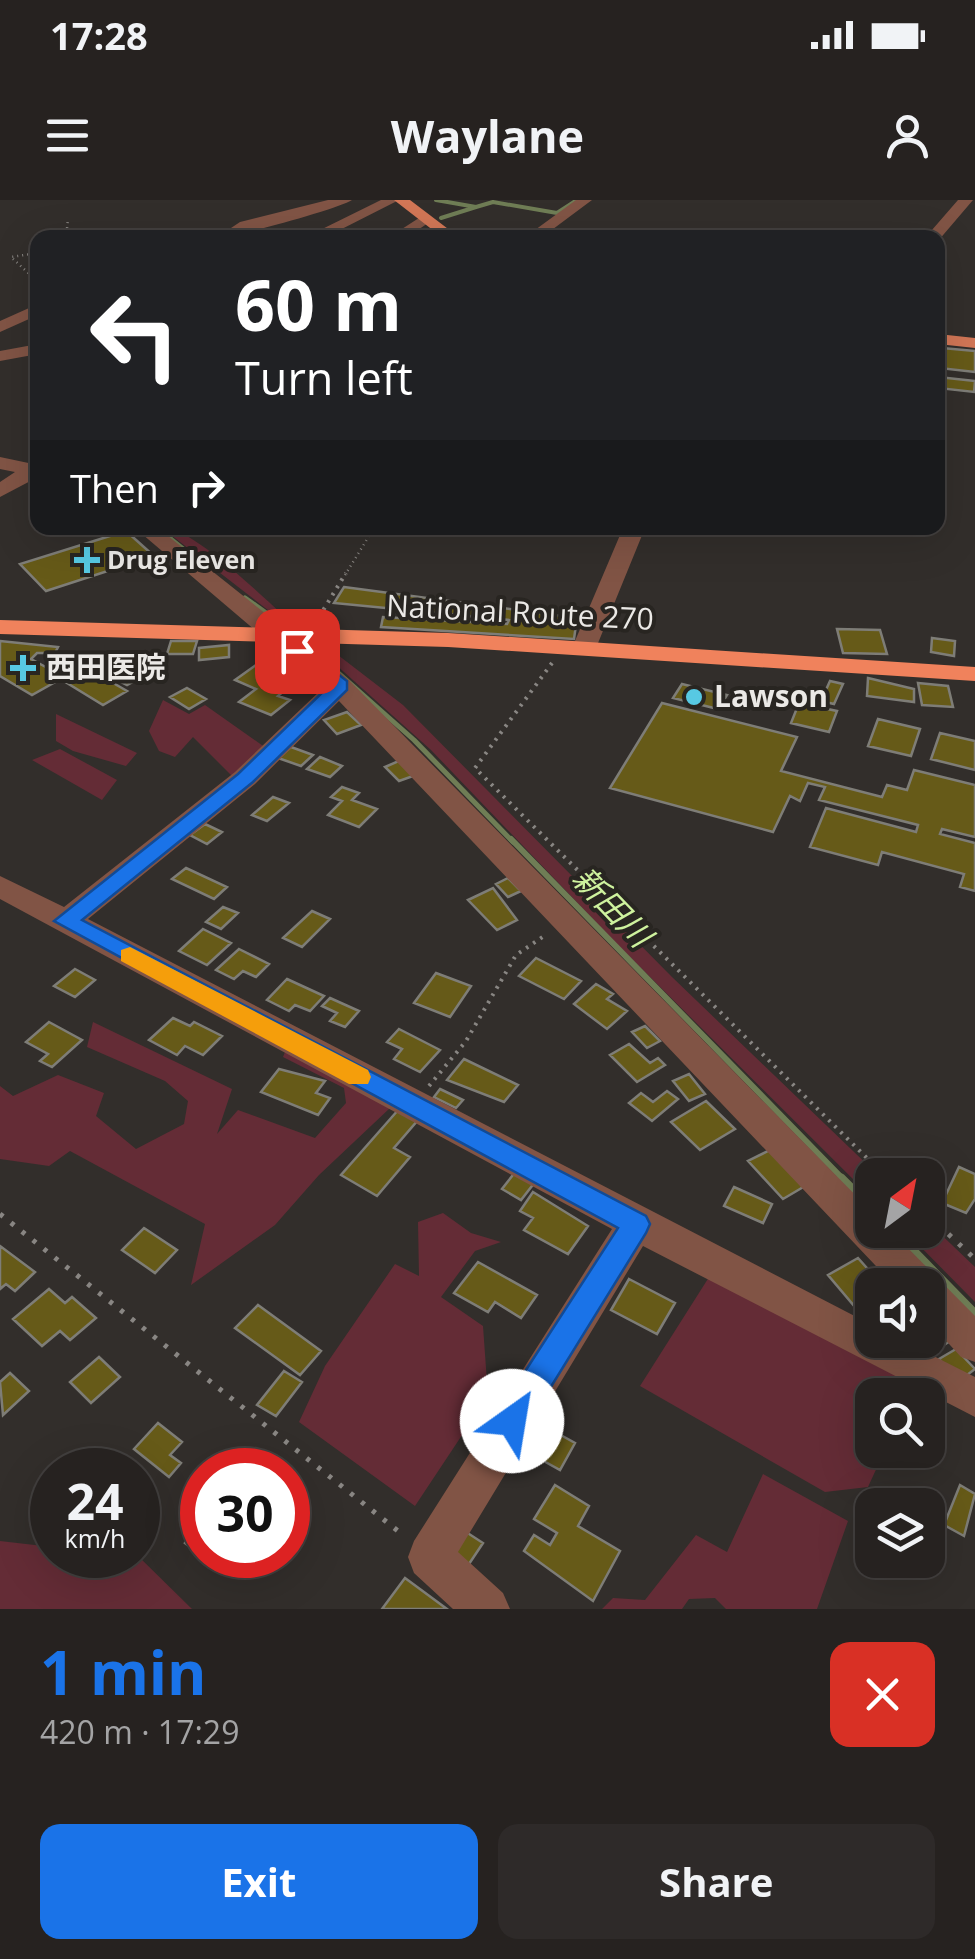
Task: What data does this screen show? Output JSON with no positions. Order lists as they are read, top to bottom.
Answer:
{
  "streets": {
    "highway": ["National Route 270"]
  },
  "water": ["新田川"],
  "places": {
    "health": ["Drug Eleven", "西田医院"],
    "other": ["Lawson"]
  },
  "north": "top right",
  "page": {
    "status": "17:28",
    "header": "Waylane",
    "turn": ["60 m", "Turn left"],
    "then": "Then",
    "speed": "24 km/h",
    "limit": "30",
    "heading": ["1 min", "420 m · 17:29"],
    "buttons": ["Exit", "Share"]
  }
}
